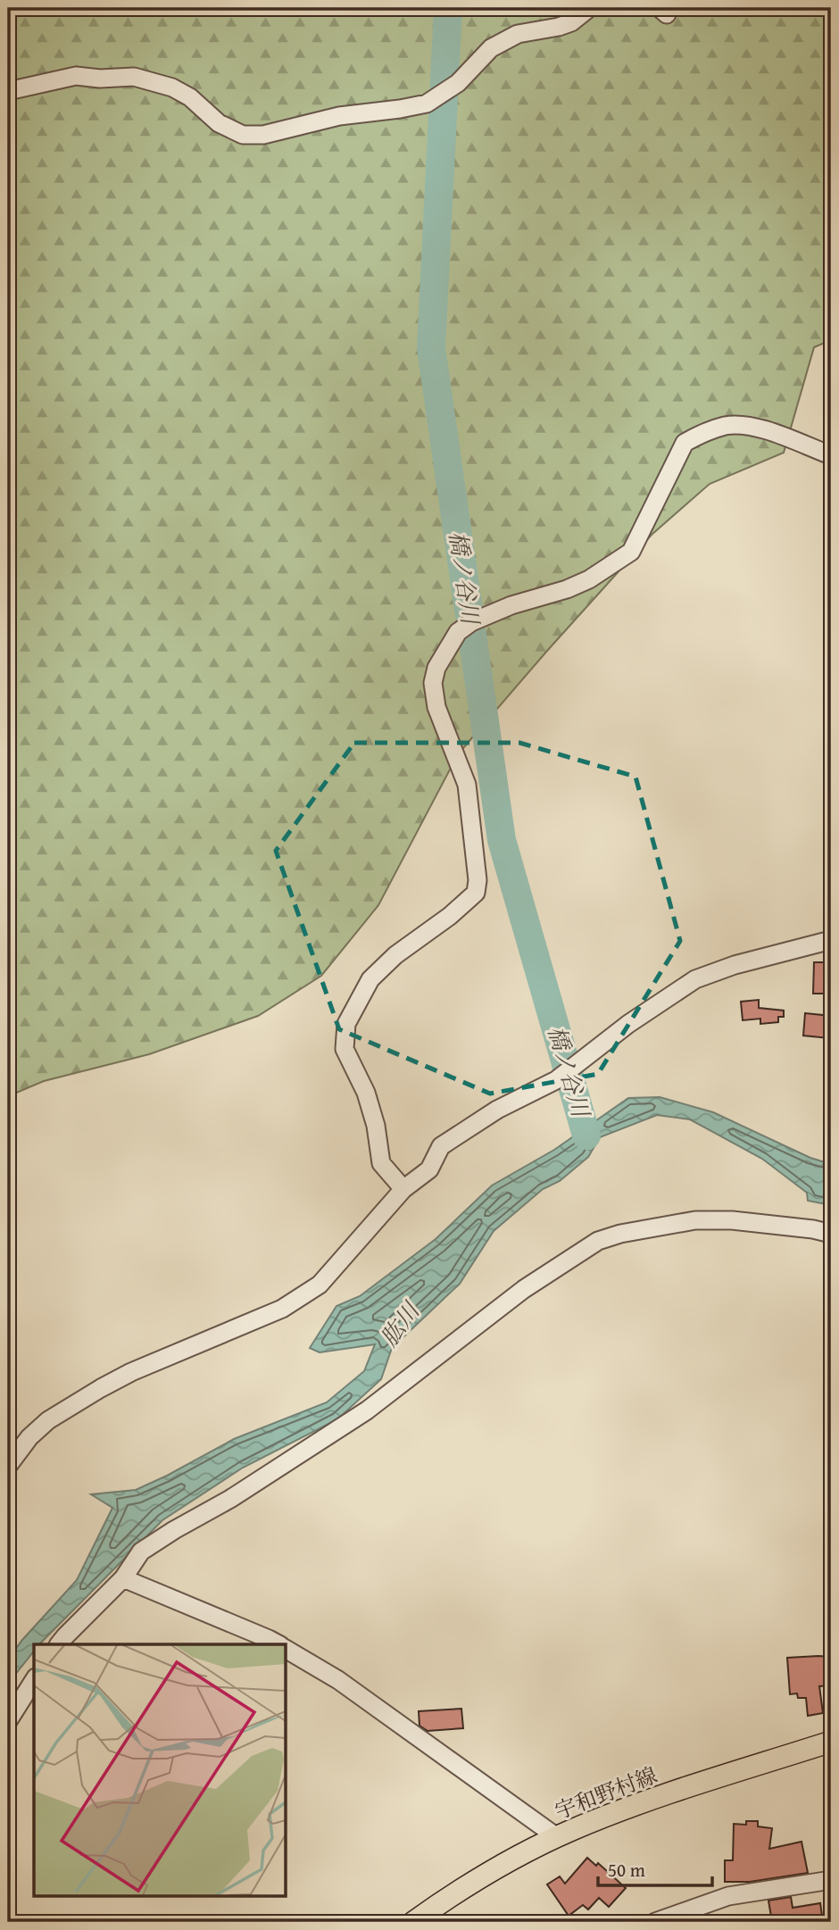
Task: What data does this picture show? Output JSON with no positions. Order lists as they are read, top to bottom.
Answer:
{
  "streets": {
    "main road": ["宇和野村線"]
  },
  "water": ["橋ノ谷川", "肱川"],
  "scale_bar": "50 m"
}
